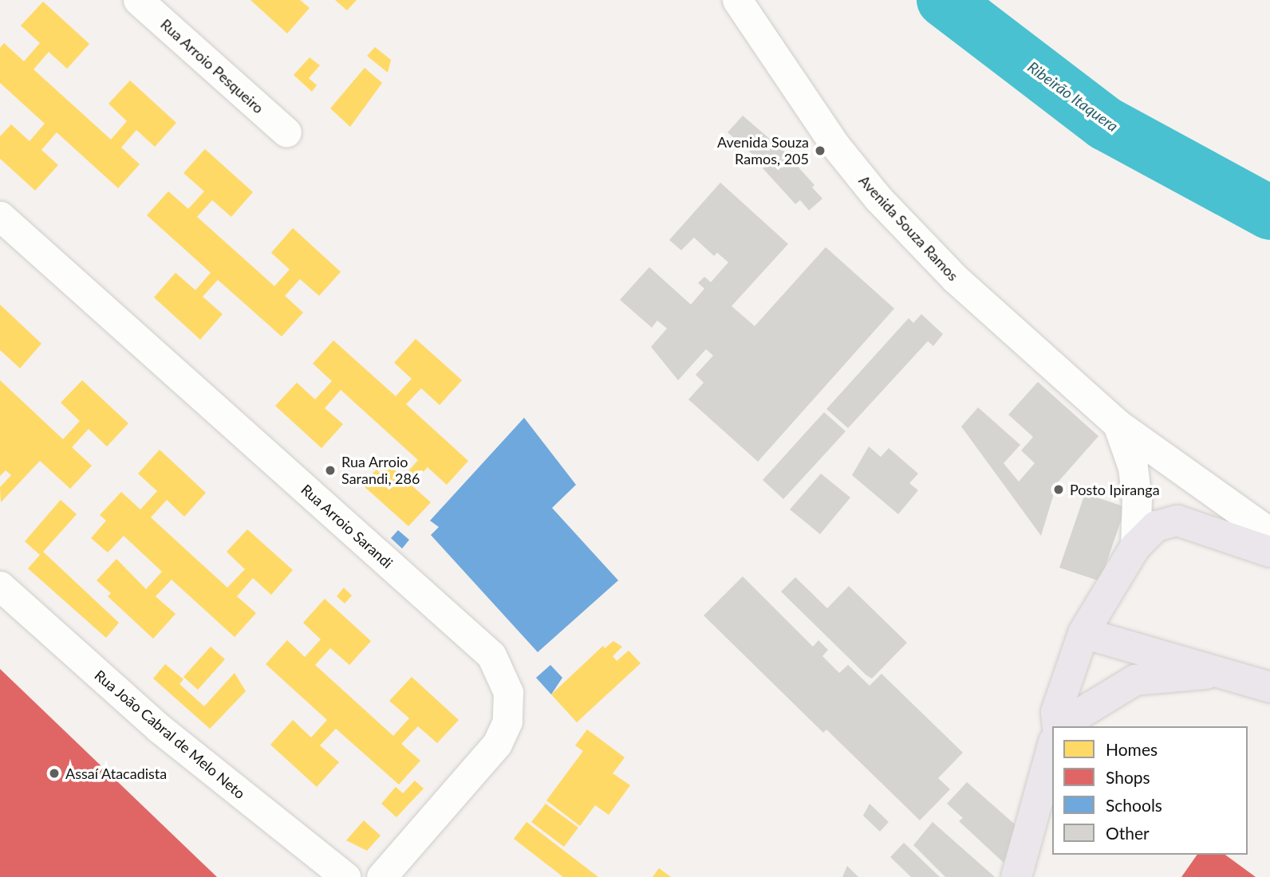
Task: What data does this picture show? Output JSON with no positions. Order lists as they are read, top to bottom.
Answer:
{
  "streets": {
    "street": [
      "Rua Arroio Pesqueiro",
      "Avenida Souza Ramos",
      "Rua Arroio Sarandi",
      "Rua João Cabral de Melo Neto"
    ]
  },
  "water": ["Ribeirão Itaquera"],
  "places": [
    "Avenida Souza Ramos, 205",
    "Rua Arroio Sarandi, 286",
    "Posto Ipiranga",
    "Assaí Atacadista"
  ],
  "legend": [
    "Homes",
    "Shops",
    "Schools",
    "Other"
  ]
}
